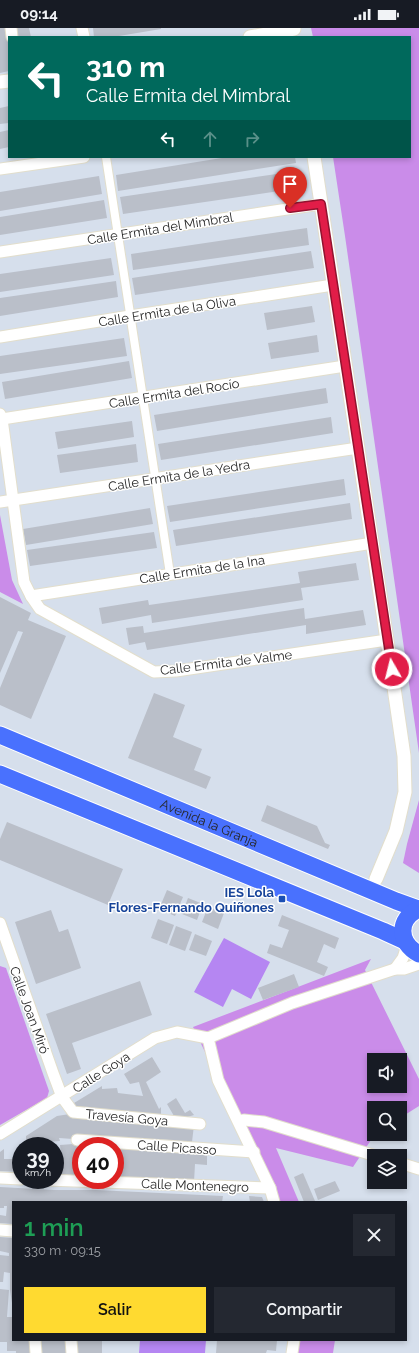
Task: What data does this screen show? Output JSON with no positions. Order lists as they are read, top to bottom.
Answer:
{
  "streets": {
    "main road": ["Avenida la Granja"],
    "street": [
      "Calle Ermita del Mimbral",
      "Calle Ermita de la Oliva",
      "Calle Ermita del Rocío",
      "Calle Ermita de la Yedra",
      "Calle Ermita de la Ina",
      "Calle Ermita de Valme",
      "Calle Joan Miró",
      "Calle Goya",
      "Travesía Goya",
      "Calle Picasso",
      "Calle Montenegro"
    ]
  },
  "crossings": [
    ["Calle Ermita del Rocío", "Calle Ermita de Valme"],
    ["Calle Ermita de la Yedra", "Calle Ermita de Valme"],
    ["Calle Ermita de la Ina", "Calle Ermita de Valme"],
    ["Calle Joan Miró", "Calle Goya"],
    ["Calle Joan Miró", "Travesía Goya"],
    ["Calle Goya", "Travesía Goya"]
  ],
  "places": {
    "transit": ["IES Lola Flores-Fernando Quiñones"]
  },
  "page": {
    "status": "09:14",
    "turn": ["310 m", "Calle Ermita del Mimbral"],
    "speed": "39 km/h",
    "limit": "40",
    "heading": ["1 min", "330 m · 09:15"],
    "buttons": ["Salir", "Compartir"]
  }
}
